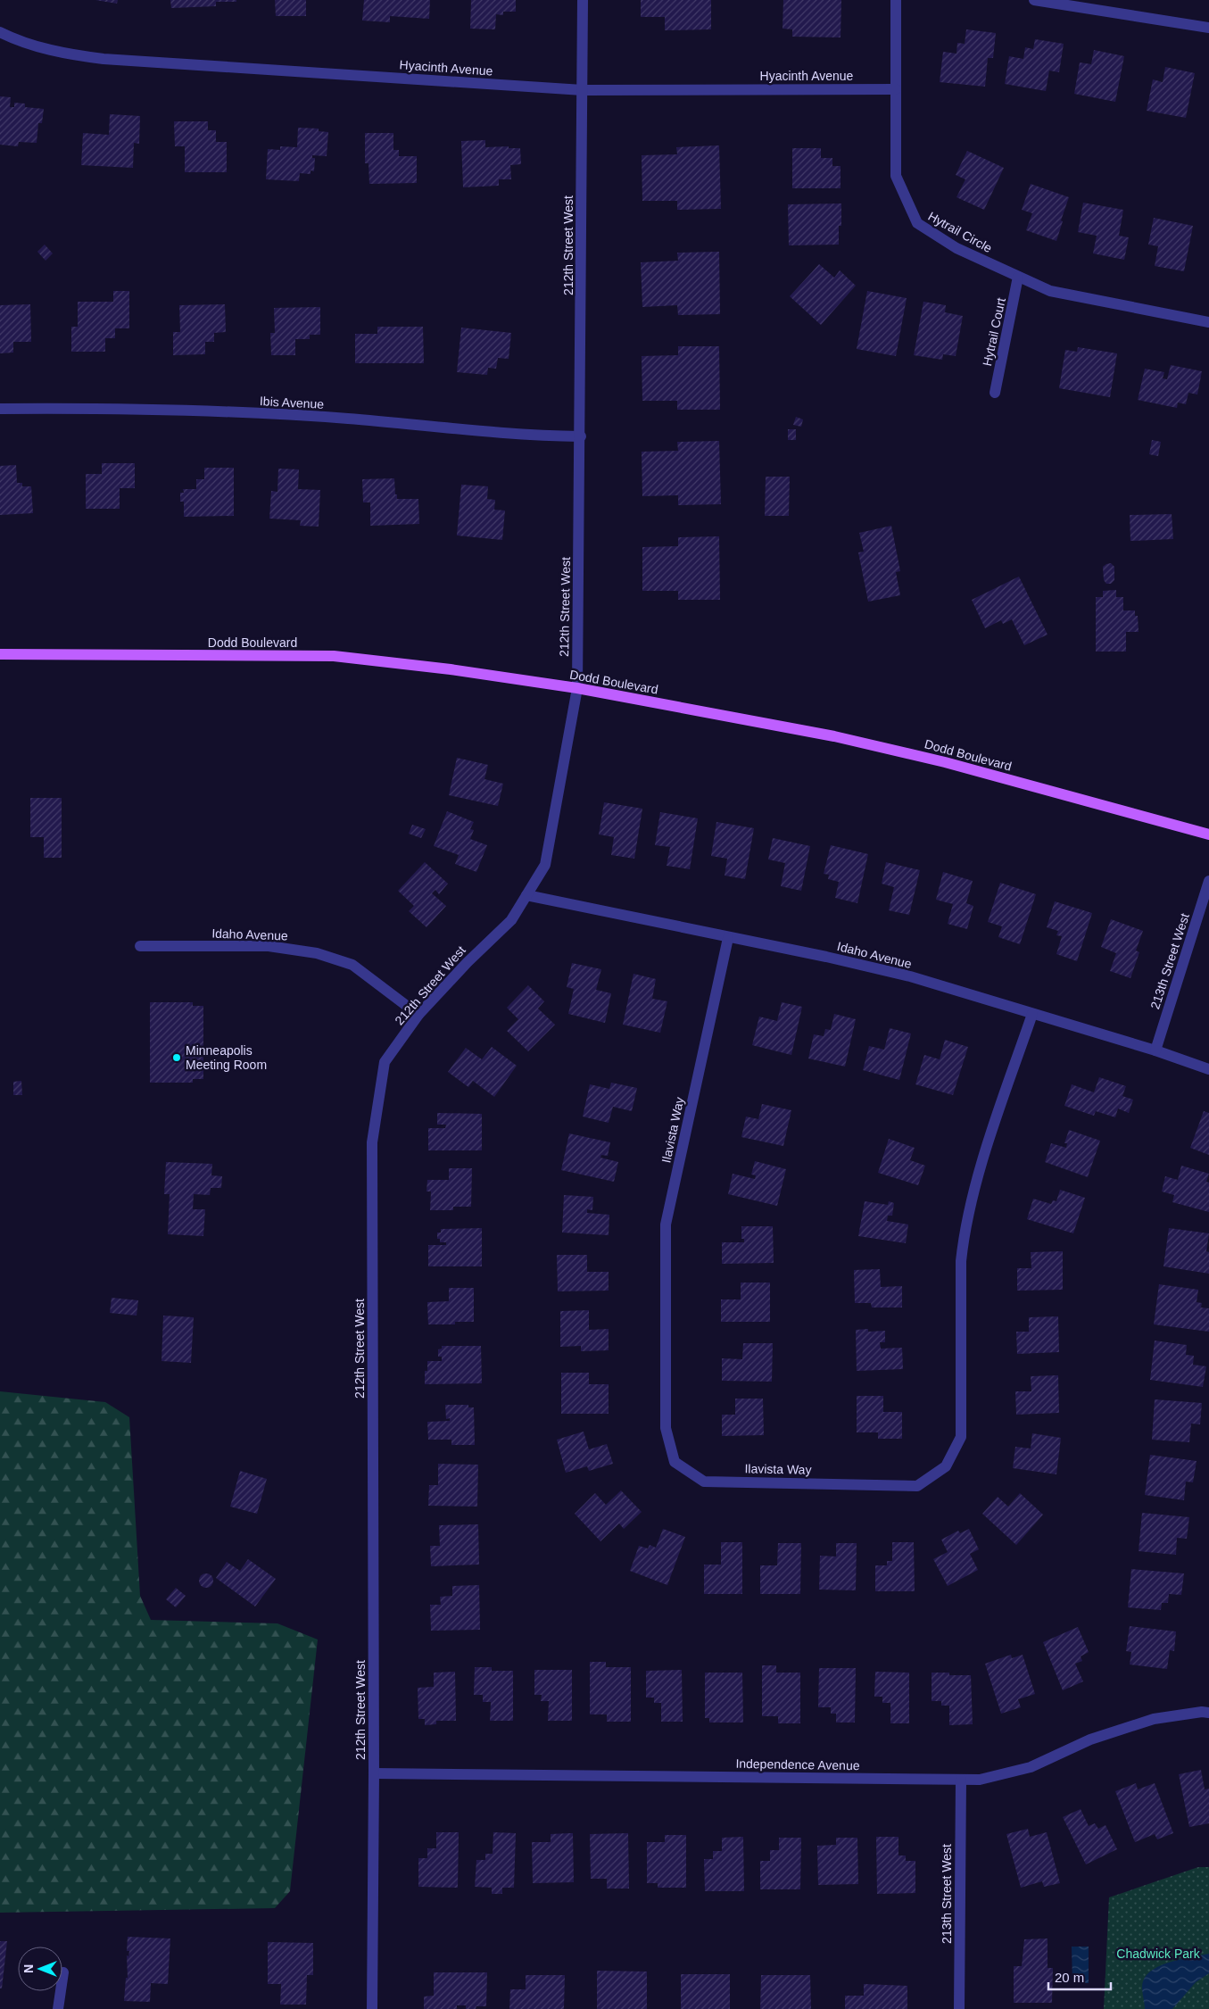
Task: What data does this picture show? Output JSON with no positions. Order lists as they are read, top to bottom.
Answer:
{
  "streets": {
    "main road": ["Dodd Boulevard"],
    "street": [
      "Hyacinth Avenue",
      "Hytrail Circle",
      "212th Street West",
      "Hytrail Court",
      "Ibis Avenue",
      "Idaho Avenue",
      "213th Street West",
      "Ilavista Way",
      "Independence Avenue"
    ]
  },
  "crossings": [
    ["Hyacinth Avenue", "Hytrail Circle"],
    ["Hyacinth Avenue", "212th Street West"],
    ["Hytrail Circle", "Hytrail Court"],
    ["212th Street West", "Ibis Avenue"],
    ["212th Street West", "Dodd Boulevard"],
    ["212th Street West", "Idaho Avenue"],
    ["212th Street West", "Independence Avenue"],
    ["Idaho Avenue", "213th Street West"],
    ["Idaho Avenue", "Ilavista Way"],
    ["213th Street West", "Independence Avenue"]
  ],
  "parks": ["Chadwick Park"],
  "places": ["Minneapolis Meeting Room"],
  "scale_bar": "20 m",
  "north": "left"
}
